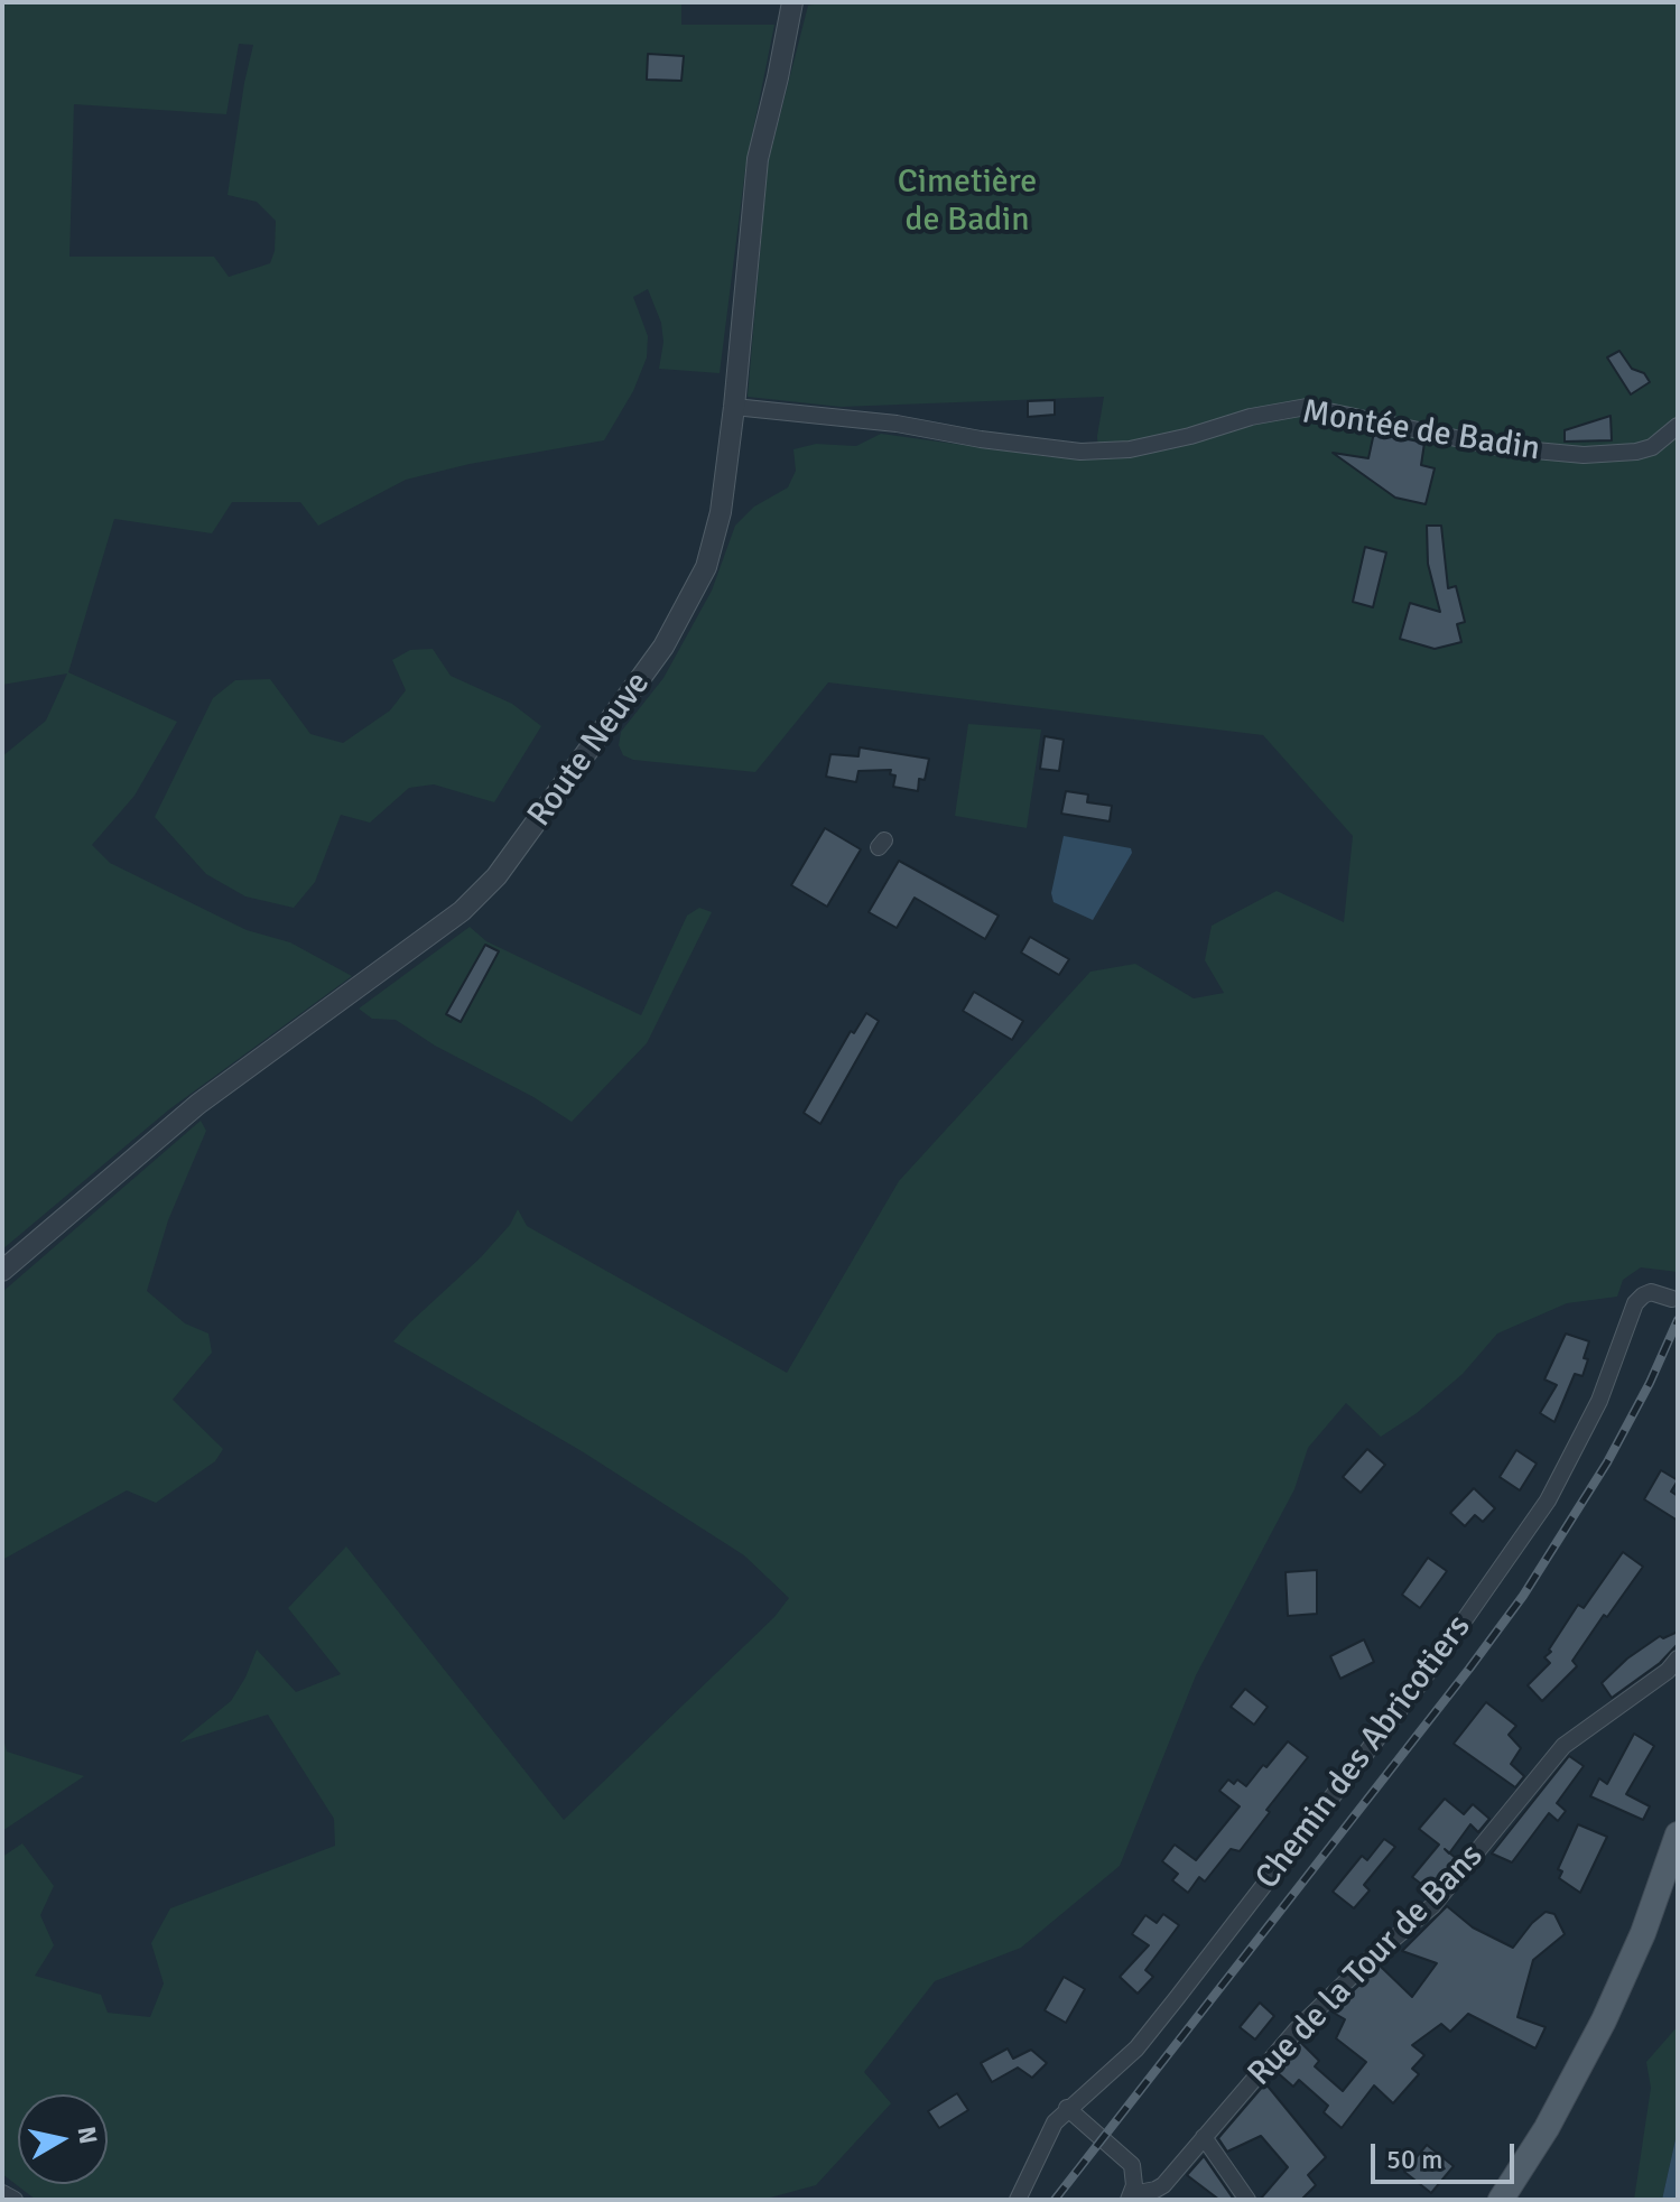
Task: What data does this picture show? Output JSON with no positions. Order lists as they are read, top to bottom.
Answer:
{
  "streets": {
    "street": [
      "Montée de Badin",
      "Route Neuve",
      "Chemin des Abricotiers",
      "Rue de la Tour de Bans"
    ]
  },
  "crossings": [
    ["Montée de Badin", "Route Neuve"]
  ],
  "parks": ["Cimetière de Badin"],
  "scale_bar": "50 m",
  "north": "right"
}
